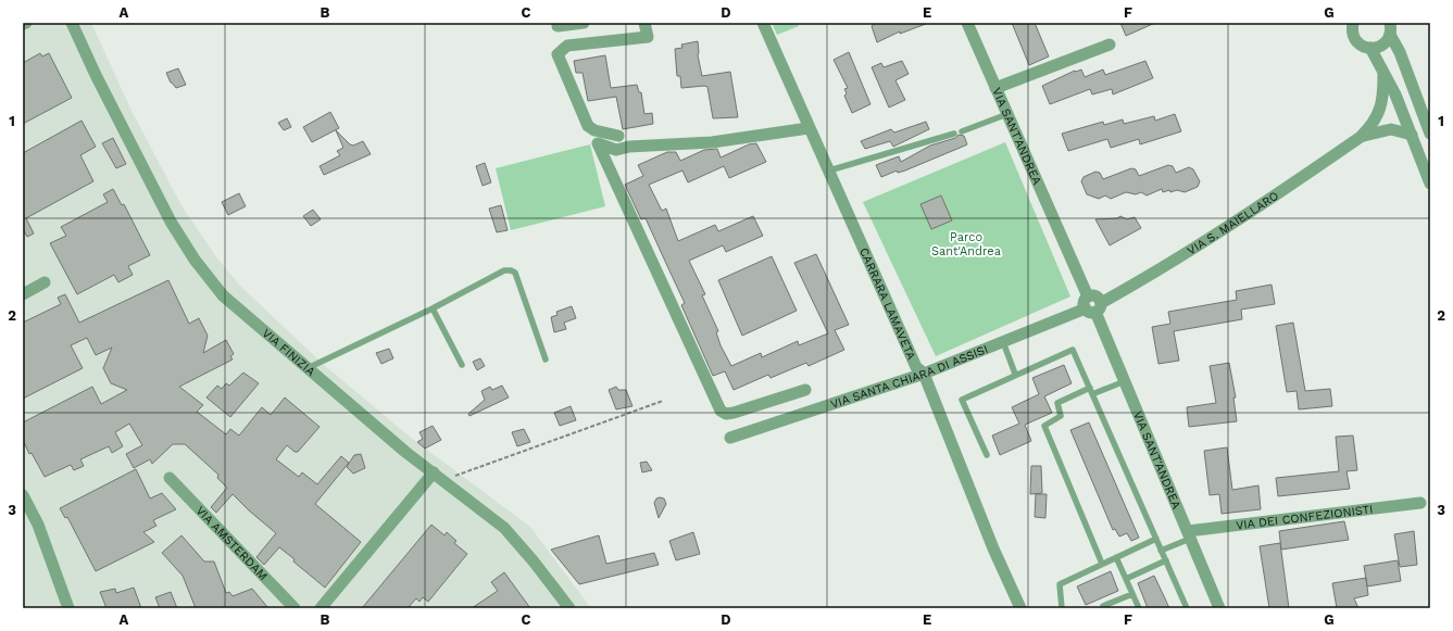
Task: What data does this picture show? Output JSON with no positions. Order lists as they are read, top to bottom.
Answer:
{
  "streets": {
    "street": [
      "VIA SANT'ANDREA",
      "VIA S. MAIELLARO",
      "CARRARA LAMAVETA",
      "VIA FINIZIA",
      "VIA SANTA CHIARA DI ASSISI",
      "VIA DEI CONFEZIONISTI",
      "VIA AMSTERDAM"
    ]
  },
  "crossings": [
    ["VIA SANT'ANDREA", "VIA S. MAIELLARO"],
    ["VIA SANT'ANDREA", "VIA SANTA CHIARA DI ASSISI"],
    ["VIA SANT'ANDREA", "VIA DEI CONFEZIONISTI"],
    ["VIA S. MAIELLARO", "VIA SANTA CHIARA DI ASSISI"],
    ["CARRARA LAMAVETA", "VIA SANTA CHIARA DI ASSISI"]
  ],
  "parks": ["Parco Sant'Andrea"],
  "grid": {
    "columns": [
      "A",
      "B",
      "C",
      "D",
      "E",
      "F",
      "G"
    ],
    "rows": ["1", "2", "3"]
  }
}
